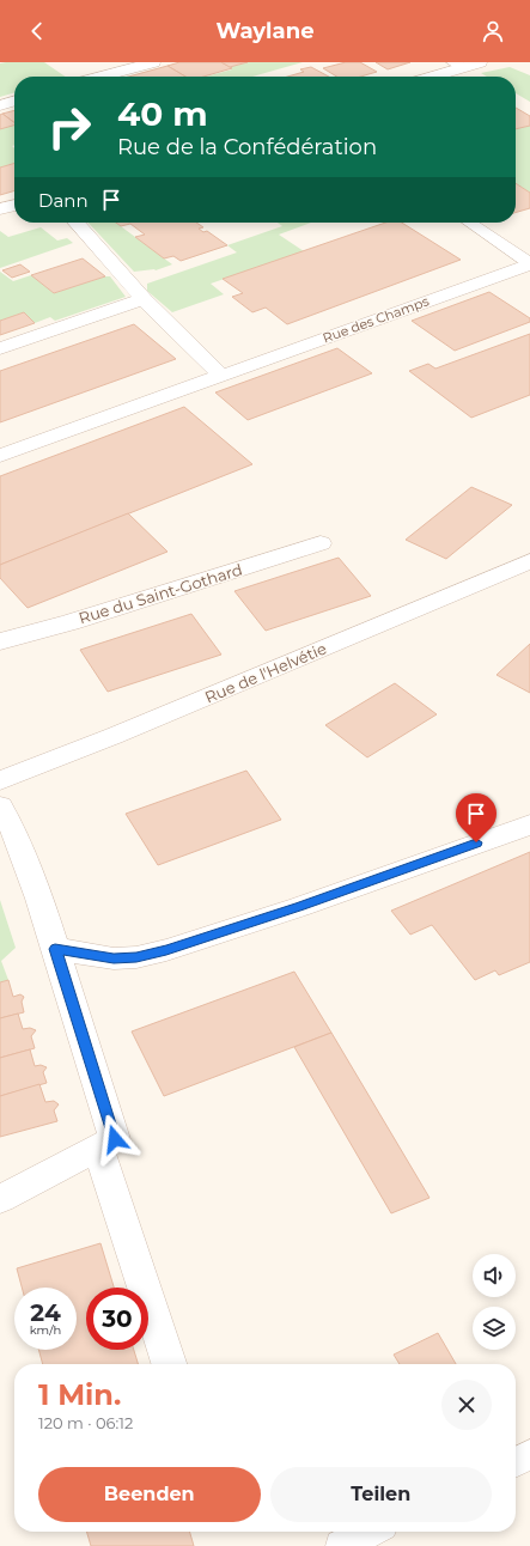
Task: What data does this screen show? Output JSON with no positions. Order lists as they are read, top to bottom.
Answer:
{
  "streets": {
    "street": ["Rue des Champs", "Rue du Saint-Gothard", "Rue de l'Helvétie"]
  },
  "page": {
    "header": "Waylane",
    "turn": ["40 m", "Rue de la Confédération"],
    "then": "Dann",
    "speed": "24 km/h",
    "limit": "30",
    "heading": ["1 Min.", "120 m · 06:12"],
    "buttons": ["Beenden", "Teilen"]
  }
}
